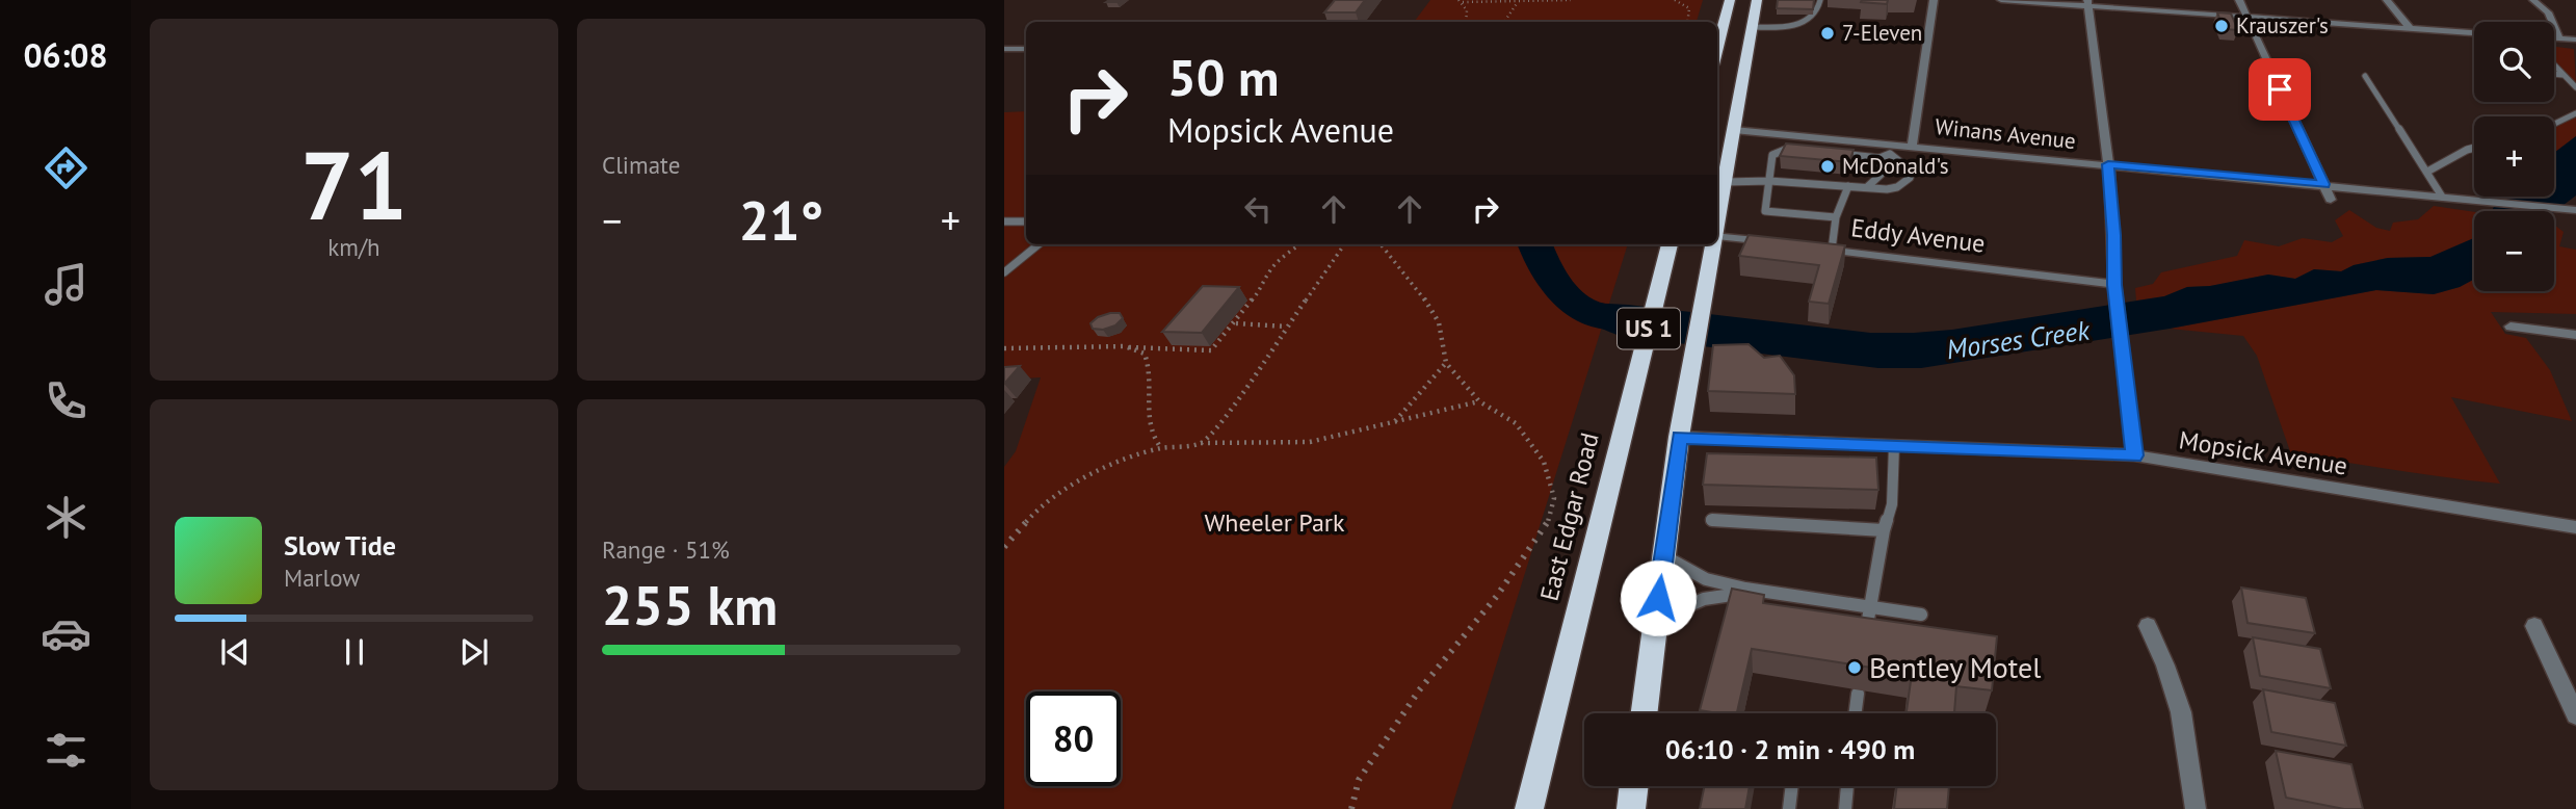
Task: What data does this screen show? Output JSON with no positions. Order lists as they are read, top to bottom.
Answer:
{
  "streets": {
    "highway": ["US 1", "East Edgar Road"],
    "street": ["Winans Avenue", "Eddy Avenue", "Mopsick Avenue"]
  },
  "crossings": [
    ["Winans Avenue", "US 1"],
    ["US 1", "Mopsick Avenue"]
  ],
  "water": ["Morses Creek"],
  "parks": ["Wheeler Park"],
  "places": [
    "Krauszer's",
    "7-Eleven",
    "McDonald's",
    "Bentley Motel"
  ],
  "page": {
    "tabs": "06:08",
    "tile": [
      ["71", "km/h"],
      "Climate",
      ["Range · 51%", "255 km"]
    ],
    "map_buttons": ["+", "−"],
    "turn": ["50 m", "Mopsick Avenue"],
    "heat": ["−", "21°", "+"],
    "song": ["Slow Tide", "Marlow"],
    "limit": "80",
    "trip": "06:10 · 2 min · 490 m"
  }
}
